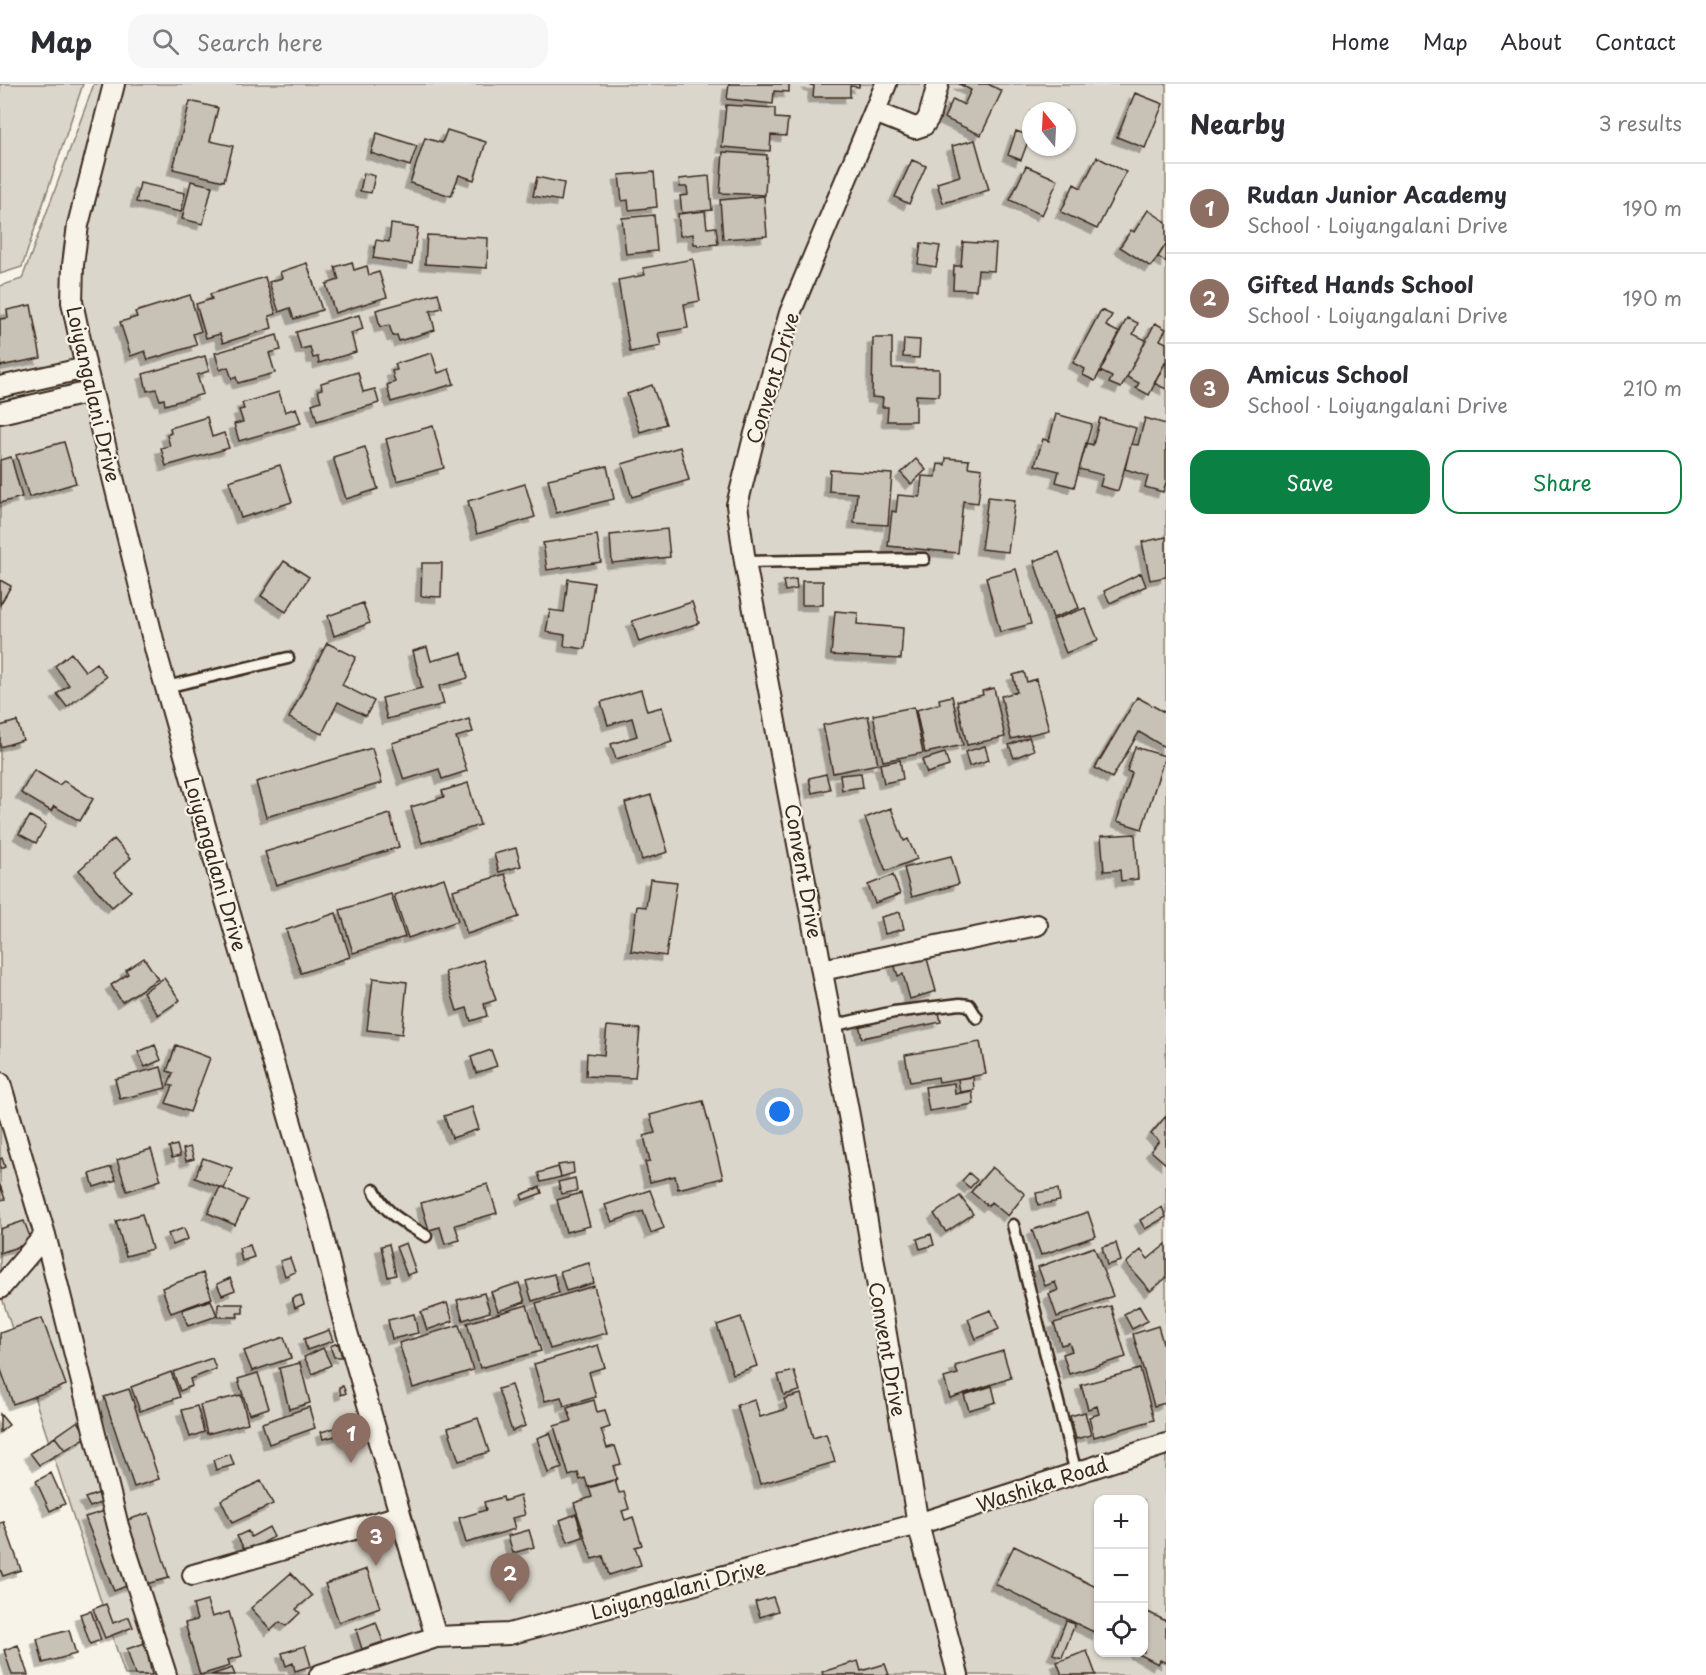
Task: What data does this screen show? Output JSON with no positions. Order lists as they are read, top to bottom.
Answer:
{
  "streets": {
    "street": ["Convent Drive", "Loiyangalani Drive", "Washika Road"]
  },
  "crossings": [
    ["Convent Drive", "Loiyangalani Drive"],
    ["Convent Drive", "Washika Road"],
    ["Loiyangalani Drive", "Washika Road"]
  ],
  "north": "top",
  "page": {
    "header": "Map",
    "search": "Search here",
    "nav": [
      "Home",
      "Map",
      "About",
      "Contact"
    ],
    "heading": ["Nearby", "3 results"],
    "list": [
      {
        "mark": "1",
        "name": "Rudan Junior Academy",
        "note": "School · Loiyangalani Drive",
        "value": "190 m"
      },
      {
        "mark": "2",
        "name": "Gifted Hands School",
        "note": "School · Loiyangalani Drive",
        "value": "190 m"
      },
      {
        "mark": "3",
        "name": "Amicus School",
        "note": "School · Loiyangalani Drive",
        "value": "210 m"
      }
    ],
    "buttons": ["Save", "Share"],
    "pins": ["1", "3", "2"],
    "map_buttons": ["+", "−"]
  }
}
